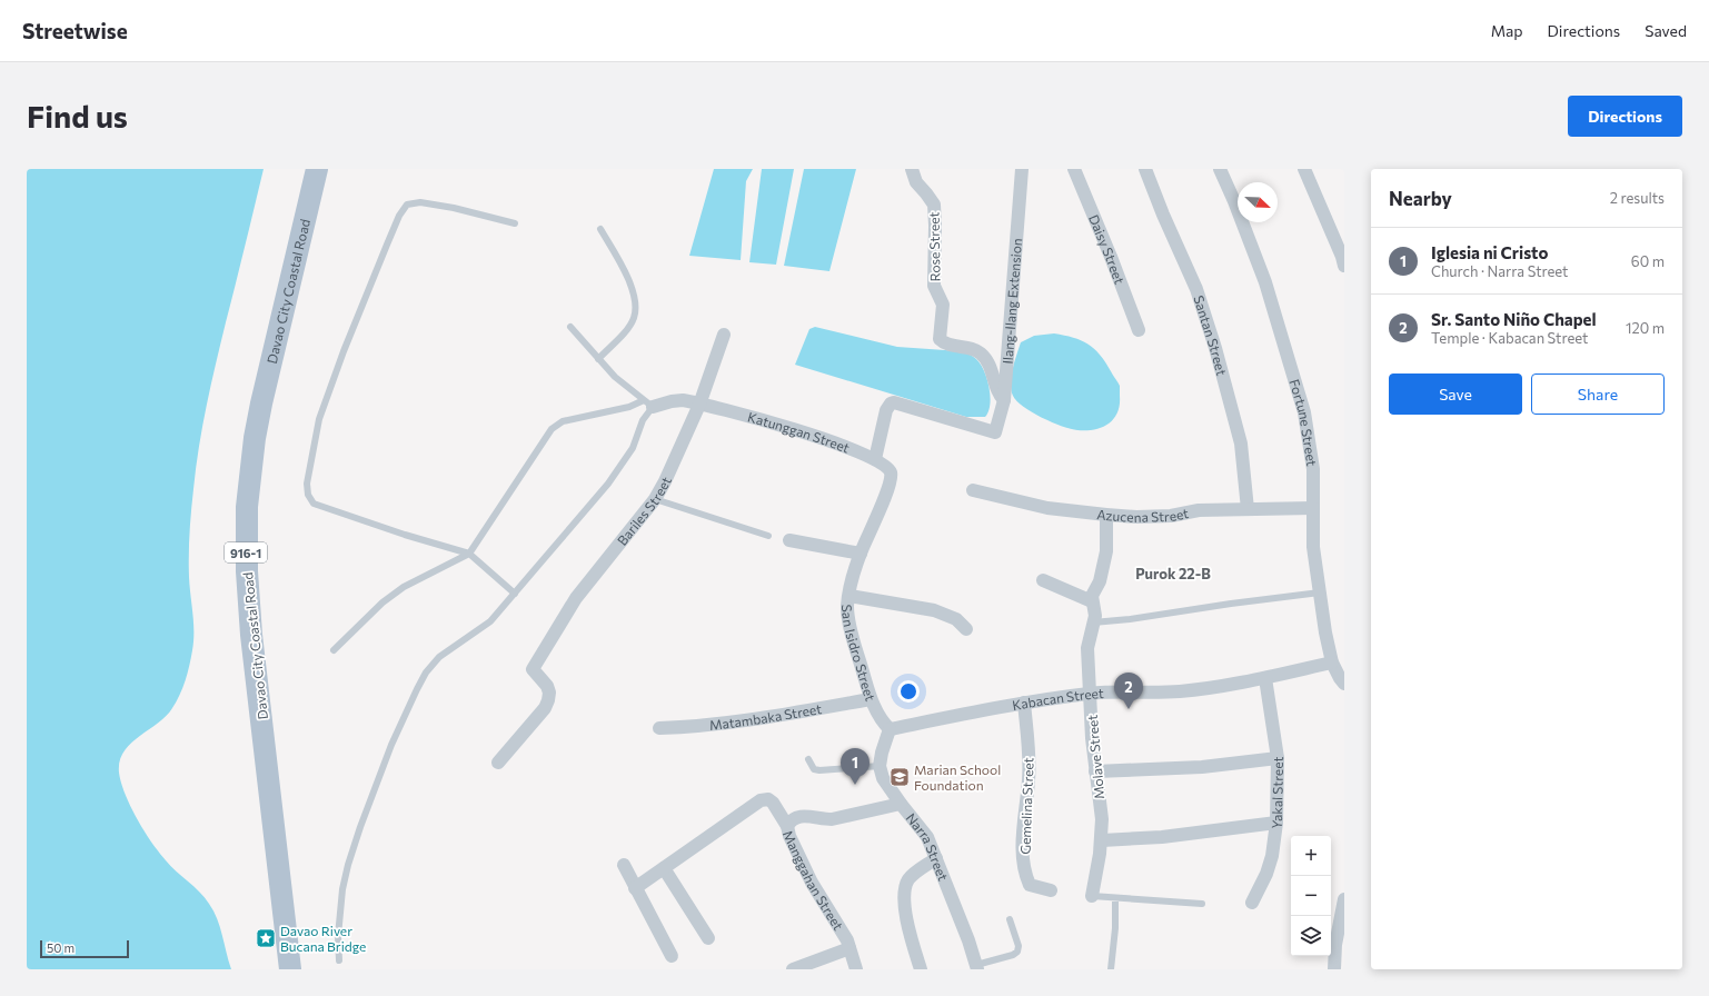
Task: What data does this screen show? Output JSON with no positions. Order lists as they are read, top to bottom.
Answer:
{
  "streets": {
    "main road": ["Davao City Coastal Road", "916-1"],
    "street": [
      "Rose Street",
      "Daisy Street",
      "Ilang-Ilang Extension",
      "Santan Street",
      "Fortune Street",
      "Katunggan Street",
      "Bariles Street",
      "Azucena Street",
      "San Isidro Street",
      "Kabacan Street",
      "Matambaka Street",
      "Molave Street",
      "Yakal Street",
      "Gemelina Street",
      "Narra Street",
      "Manggahan Street"
    ]
  },
  "crossings": [
    ["Rose Street", "Ilang-Ilang Extension"],
    ["Ilang-Ilang Extension", "Katunggan Street"],
    ["Santan Street", "Azucena Street"],
    ["Fortune Street", "Azucena Street"],
    ["Fortune Street", "Kabacan Street"],
    ["Katunggan Street", "Bariles Street"],
    ["Katunggan Street", "San Isidro Street"],
    ["Azucena Street", "Molave Street"],
    ["San Isidro Street", "Kabacan Street"],
    ["San Isidro Street", "Matambaka Street"],
    ["Kabacan Street", "Molave Street"],
    ["Kabacan Street", "Yakal Street"],
    ["Kabacan Street", "Gemelina Street"],
    ["Narra Street", "Manggahan Street"]
  ],
  "districts": ["Purok 22-B"],
  "places": {
    "school or university": ["Marian School Foundation"],
    "place": ["Davao River Bucana Bridge"]
  },
  "scale_bar": "50 m",
  "north": "bottom right",
  "page": {
    "header": "Streetwise",
    "nav": ["Map", "Directions", "Saved"],
    "buttons": [
      "Directions",
      ["Save", "Share"]
    ],
    "title": "Find us",
    "heading": ["Nearby", "2 results"],
    "list": [
      {
        "mark": "1",
        "name": "Iglesia ni Cristo",
        "note": "Church · Narra Street",
        "value": "60 m"
      },
      {
        "mark": "2",
        "name": "Sr. Santo Niño Chapel",
        "note": "Temple · Kabacan Street",
        "value": "120 m"
      }
    ],
    "pins": ["2", "1"],
    "map_buttons": ["+", "−"],
    "scale": "50 m"
  }
}
